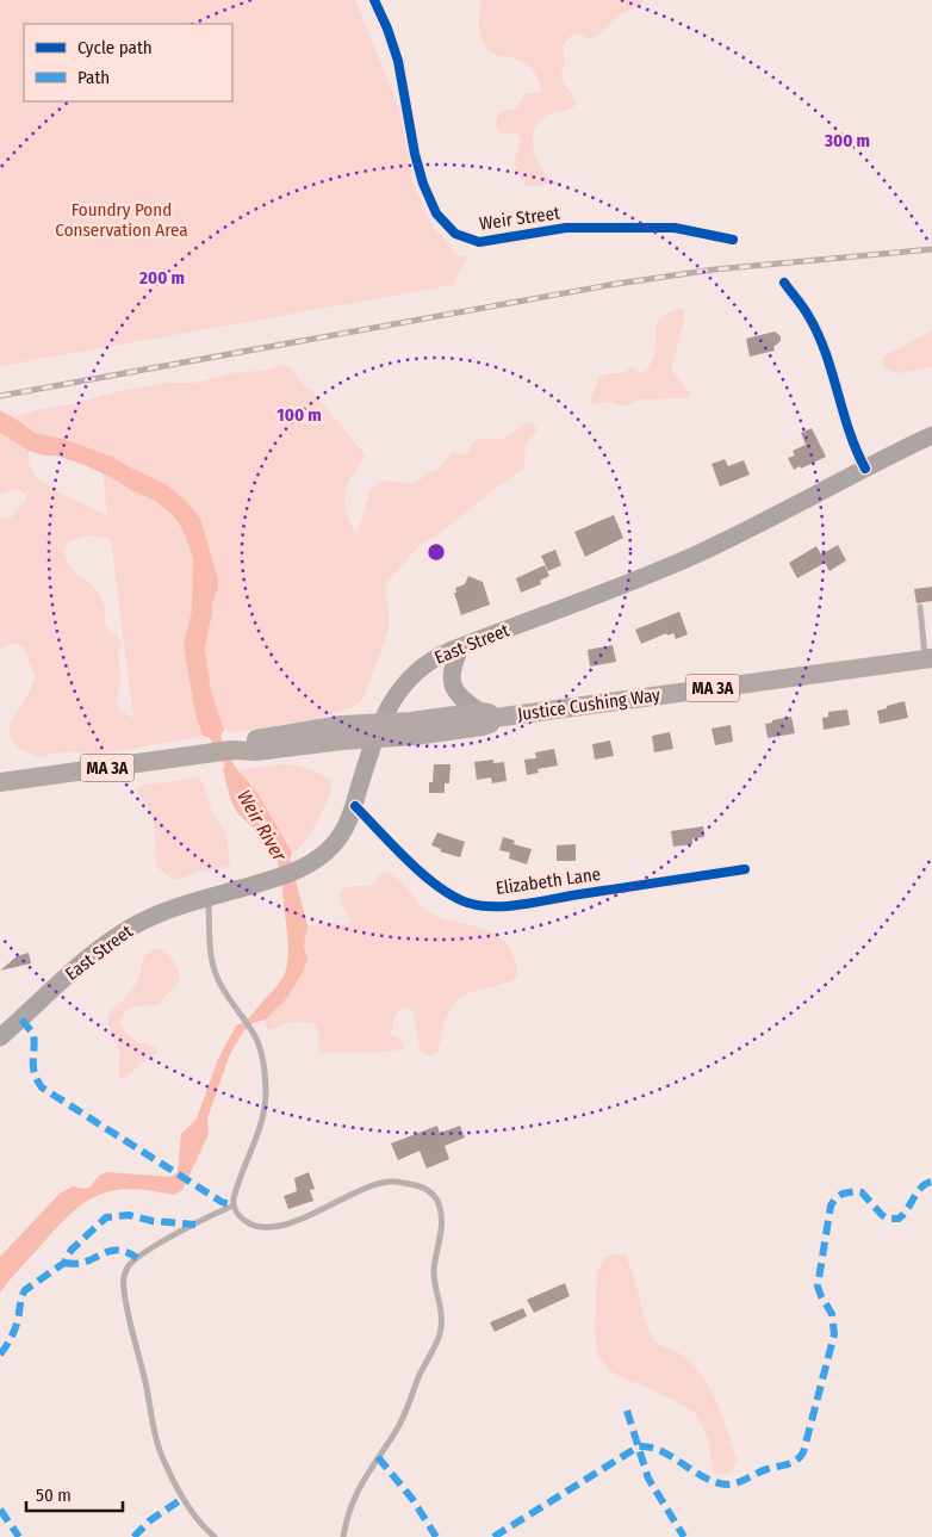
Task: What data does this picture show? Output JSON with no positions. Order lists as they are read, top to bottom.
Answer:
{
  "streets": {
    "main road": ["East Street", "MA 3A", "Justice Cushing Way"],
    "street": ["Weir Street", "Elizabeth Lane"]
  },
  "crossings": [
    ["East Street", "Justice Cushing Way"],
    ["East Street", "Elizabeth Lane"]
  ],
  "water": ["Weir River"],
  "parks": ["Foundry Pond Conservation Area"],
  "legend": ["Cycle path", "Path"],
  "scale_bar": "50 m",
  "rings": ["300 m", "200 m", "100 m"]
}
